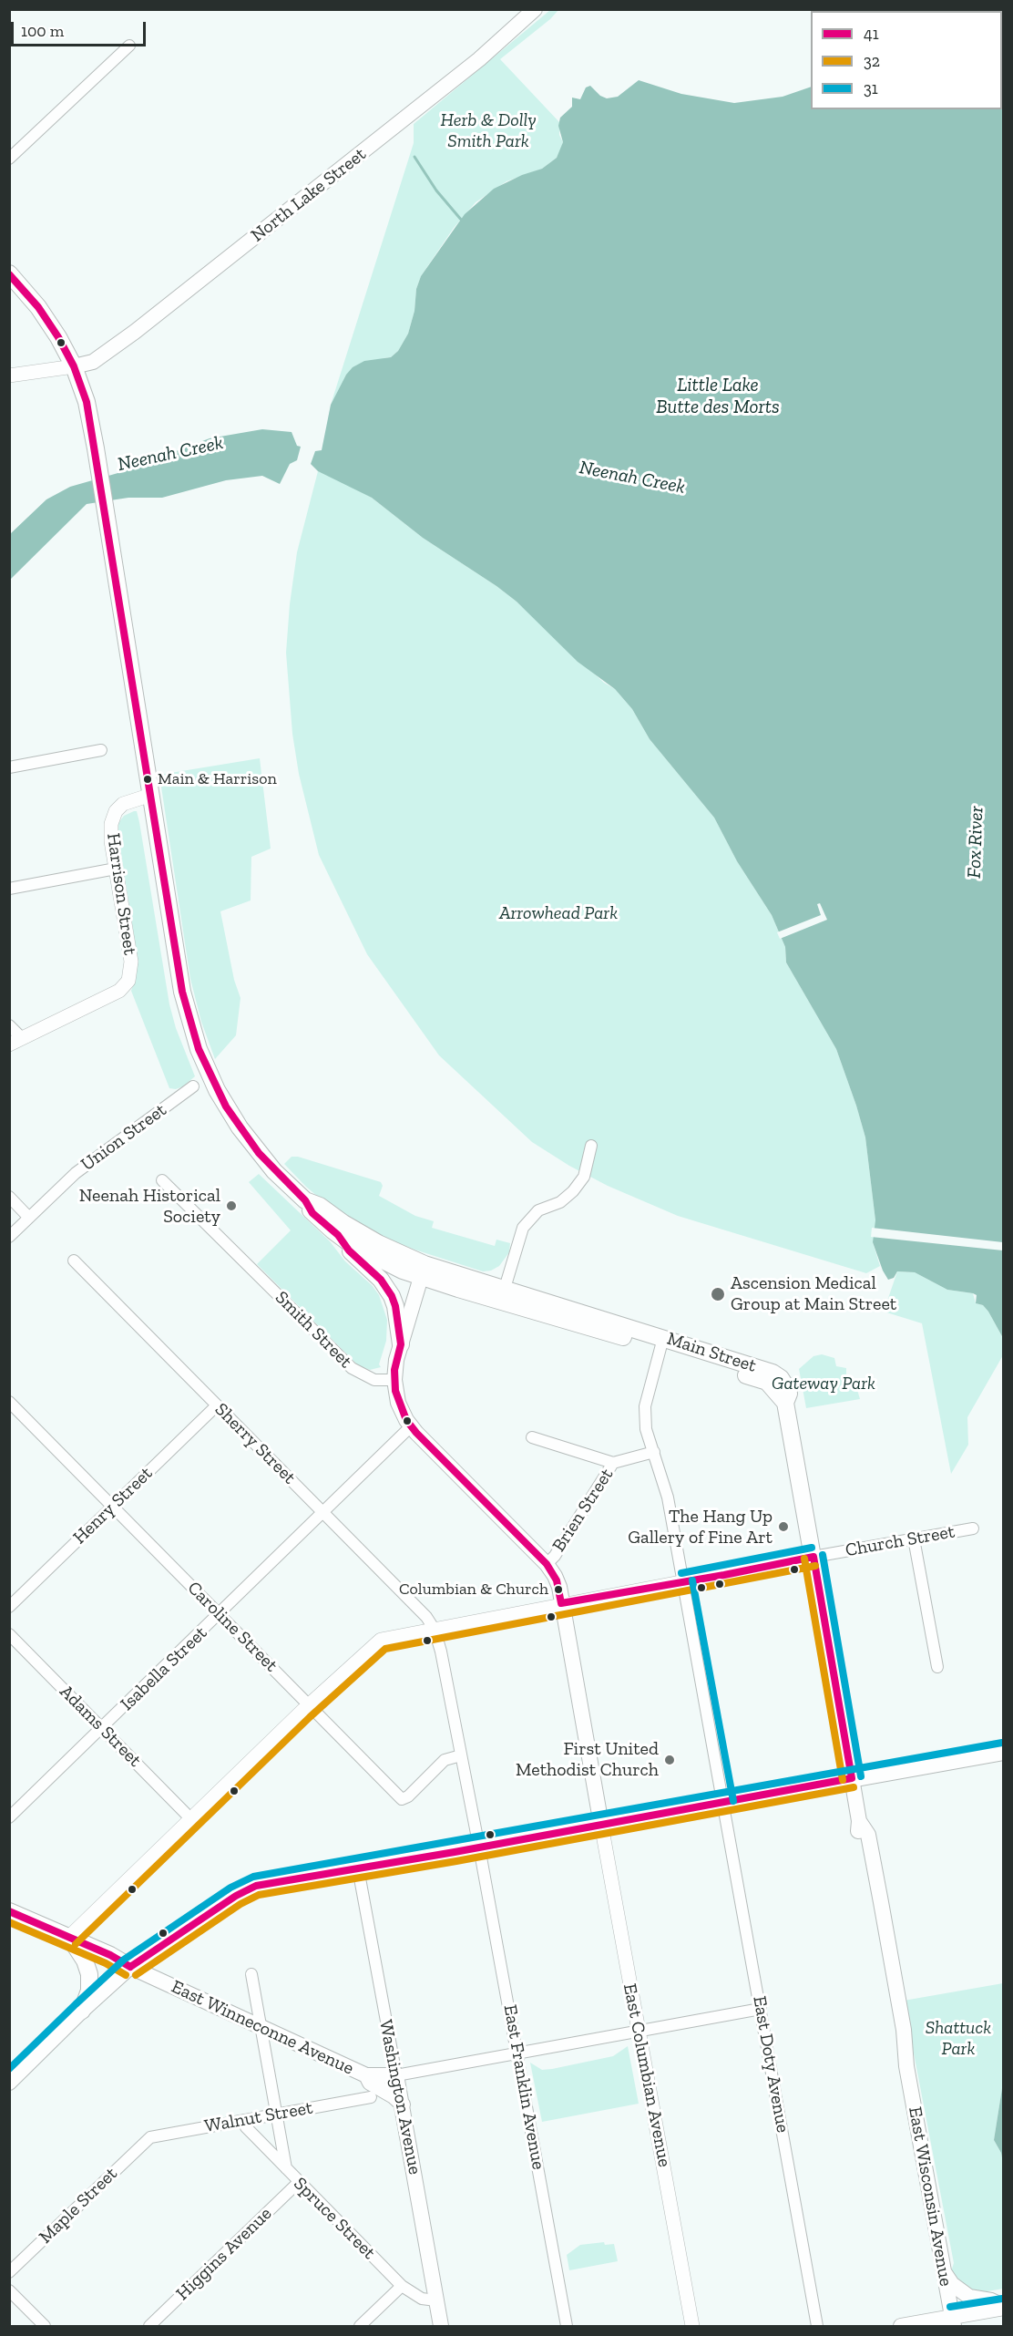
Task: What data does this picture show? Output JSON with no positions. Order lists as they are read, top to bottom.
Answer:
{
  "streets": {
    "main road": [
      "North Lake Street",
      "Main Street",
      "East Winneconne Avenue",
      "Washington Avenue",
      "East Wisconsin Avenue"
    ],
    "street": [
      "Harrison Street",
      "Union Street",
      "Smith Street",
      "Sherry Street",
      "Henry Street",
      "Brien Street",
      "Church Street",
      "Caroline Street",
      "Isabella Street",
      "Adams Street",
      "East Doty Avenue",
      "East Columbian Avenue",
      "East Franklin Avenue",
      "Walnut Street",
      "Maple Street",
      "Spruce Street",
      "Higgins Avenue"
    ]
  },
  "crossings": [
    ["North Lake Street", "Main Street"],
    ["Harrison Street", "Main Street"],
    ["Main Street", "Church Street"],
    ["Main Street", "East Doty Avenue"],
    ["Sherry Street", "Henry Street"],
    ["Sherry Street", "Church Street"],
    ["Sherry Street", "Isabella Street"],
    ["Sherry Street", "East Franklin Avenue"],
    ["Henry Street", "Caroline Street"],
    ["Brien Street", "East Doty Avenue"],
    ["Church Street", "Caroline Street"],
    ["Church Street", "Adams Street"],
    ["Church Street", "East Doty Avenue"],
    ["Church Street", "East Franklin Avenue"],
    ["Caroline Street", "Isabella Street"],
    ["Caroline Street", "East Franklin Avenue"],
    ["Isabella Street", "Adams Street"],
    ["East Winneconne Avenue", "Washington Avenue"],
    ["Washington Avenue", "Spruce Street"],
    ["Walnut Street", "Maple Street"],
    ["Walnut Street", "Spruce Street"],
    ["Spruce Street", "Higgins Avenue"]
  ],
  "water": ["Little Lake Butte des Morts", "Neenah Creek", "Fox River"],
  "parks": [
    "Herb & Dolly Smith Park",
    "Arrowhead Park",
    "Gateway Park",
    "Shattuck Park"
  ],
  "places": [
    "Main & Harrison",
    "Neenah Historical Society",
    "Ascension Medical Group at Main Street",
    "The Hang Up Gallery of Fine Art",
    "Columbian & Church",
    "First United Methodist Church"
  ],
  "lines": ["transit line 41", "transit line 31", "transit line 32"],
  "legend": ["41", "32", "31"],
  "scale_bar": "100 m"
}
